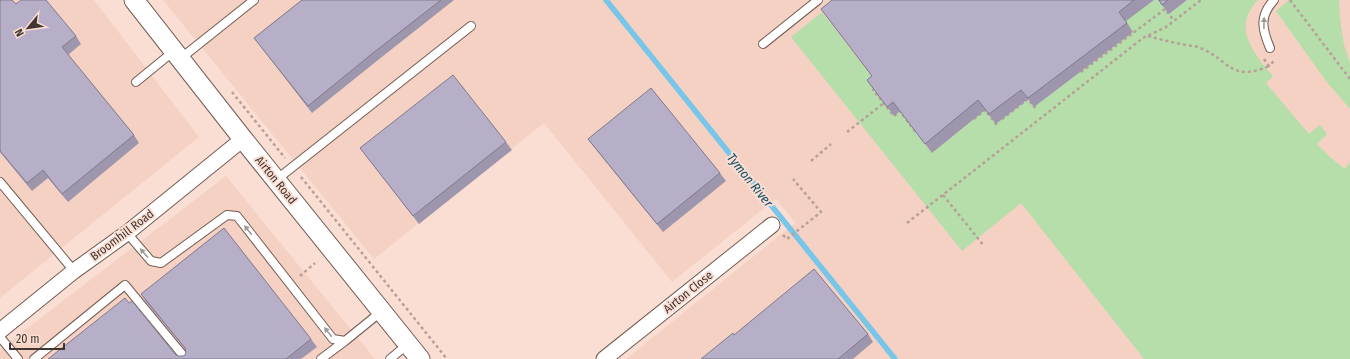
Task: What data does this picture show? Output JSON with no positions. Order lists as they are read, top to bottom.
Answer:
{
  "streets": {
    "street": ["Airton Road", "Broomhill Road", "Airton Close"]
  },
  "crossings": [
    ["Airton Road", "Broomhill Road"]
  ],
  "water": ["Tymon River"],
  "scale_bar": "20 m",
  "north": "bottom left"
}
